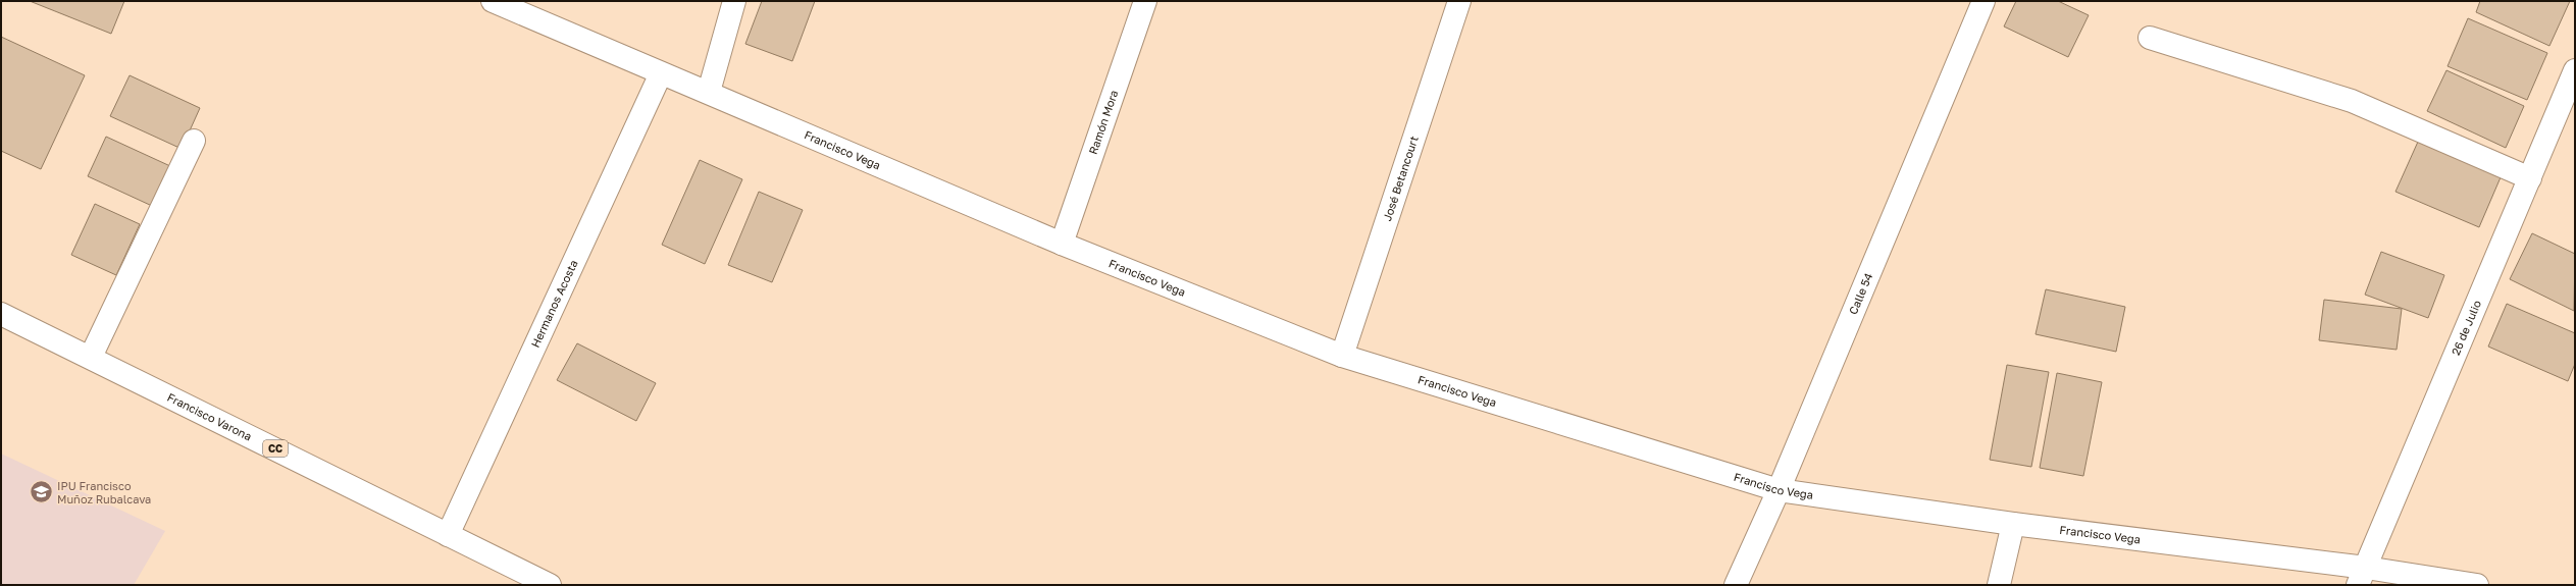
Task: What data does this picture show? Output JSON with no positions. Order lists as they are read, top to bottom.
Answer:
{
  "streets": {
    "street": [
      "Ramón Mora",
      "Francisco Vega",
      "José Betancourt",
      "Calle 54",
      "Hermanos Acosta",
      "26 de Julio",
      "Francisco Varona",
      "CC"
    ]
  },
  "crossings": [
    ["Ramón Mora", "Francisco Vega"],
    ["Francisco Vega", "José Betancourt"],
    ["Francisco Vega", "Calle 54"],
    ["Francisco Vega", "Hermanos Acosta"],
    ["Francisco Vega", "26 de Julio"],
    ["Hermanos Acosta", "Francisco Varona"]
  ],
  "places": {
    "school or university": ["IPU Francisco Muñoz Rubalcava"]
  }
}
